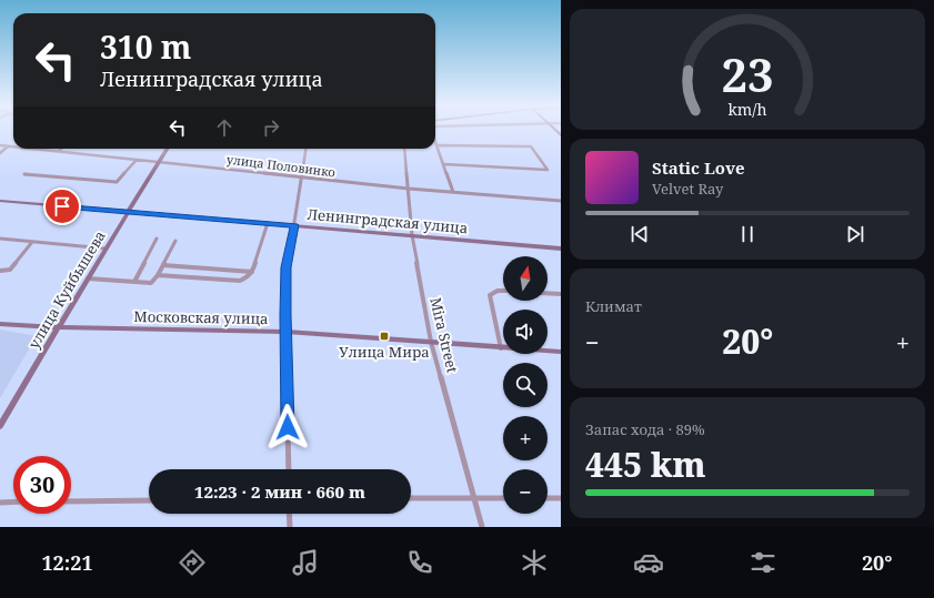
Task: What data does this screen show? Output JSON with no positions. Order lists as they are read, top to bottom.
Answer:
{
  "streets": {
    "street": [
      "улица Половинко",
      "Ленинградская улица",
      "улица Куйбышева",
      "Московская улица",
      "Mira Street"
    ]
  },
  "crossings": [
    ["улица Половинко", "улица Куйбышева"],
    ["улица Половинко", "Mira Street"],
    ["Ленинградская улица", "улица Куйбышева"],
    ["Ленинградская улица", "Mira Street"],
    ["улица Куйбышева", "Московская улица"],
    ["Московская улица", "Mira Street"]
  ],
  "places": {
    "transit": ["Улица Мира"]
  },
  "north": "top",
  "page": {
    "turn": ["310 m", "Ленинградская улица"],
    "song": ["Static Love", "Velvet Ray"],
    "map_buttons": ["+", "−"],
    "tile": [
      "Климат",
      ["Запас хода · 89%", "445 km"]
    ],
    "heat": ["−", "20°", "+"],
    "limit": "30",
    "trip": "12:23 · 2 мин · 660 m",
    "tabs": ["12:21", "20°"],
    "gauge": ["23", "km/h"]
  }
}
